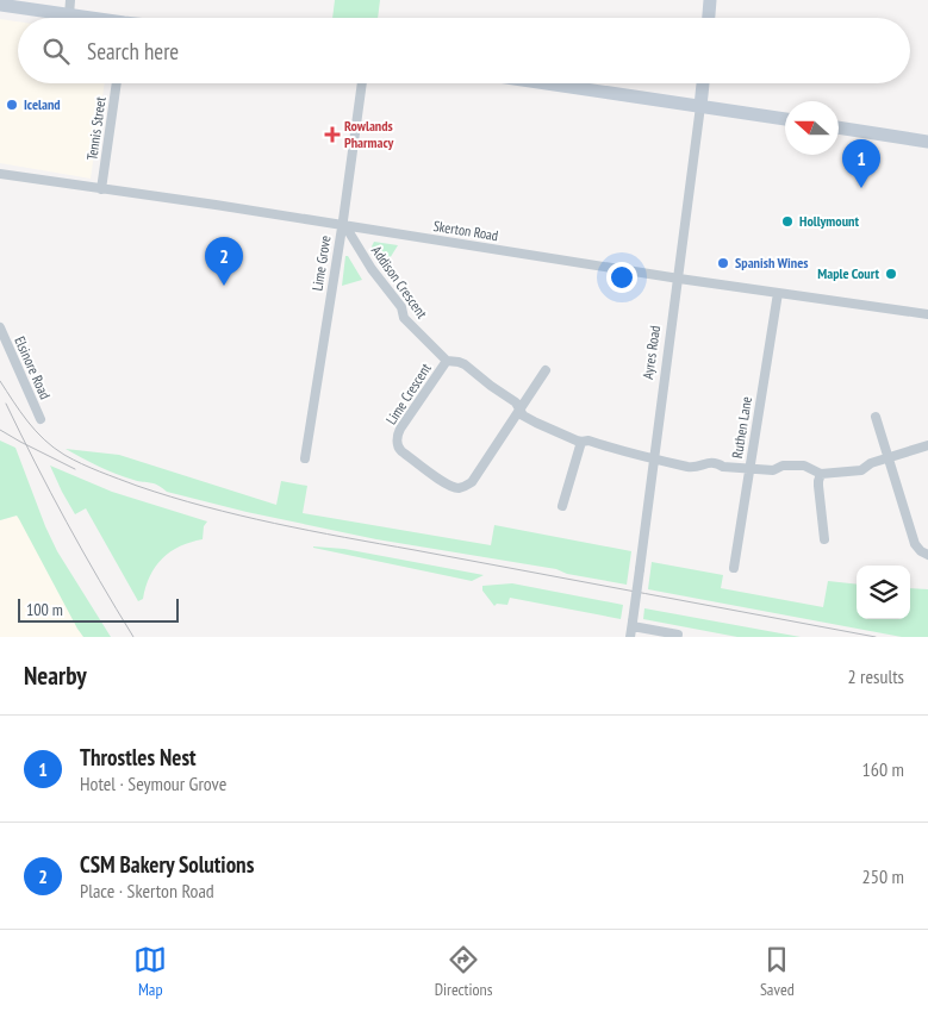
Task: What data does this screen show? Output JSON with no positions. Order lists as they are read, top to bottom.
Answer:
{
  "streets": {
    "main road": ["Ayres Road"],
    "street": [
      "Tennis Street",
      "Skerton Road",
      "Lime Grove",
      "Addison Crescent",
      "Elsinore Road",
      "Lime Crescent",
      "Ruthen Lane"
    ]
  },
  "crossings": [
    ["Tennis Street", "Skerton Road"],
    ["Skerton Road", "Lime Grove"],
    ["Skerton Road", "Addison Crescent"],
    ["Skerton Road", "Ayres Road"],
    ["Skerton Road", "Ruthen Lane"],
    ["Lime Grove", "Addison Crescent"],
    ["Addison Crescent", "Ayres Road"],
    ["Addison Crescent", "Lime Crescent"],
    ["Addison Crescent", "Ruthen Lane"]
  ],
  "places": {
    "other": [
      "Iceland",
      "Hollymount",
      "Spanish Wines",
      "Maple Court"
    ],
    "health": ["Rowlands Pharmacy"]
  },
  "scale_bar": "100 m",
  "north": "left",
  "page": {
    "search": "Search here",
    "pins": ["1", "2"],
    "scale": "100 m",
    "heading": ["Nearby", "2 results"],
    "list": [
      {
        "mark": "1",
        "name": "Throstles Nest",
        "note": "Hotel · Seymour Grove",
        "value": "160 m"
      },
      {
        "mark": "2",
        "name": "CSM Bakery Solutions",
        "note": "Place · Skerton Road",
        "value": "250 m"
      }
    ],
    "nav": ["Map", "Directions", "Saved"]
  }
}
